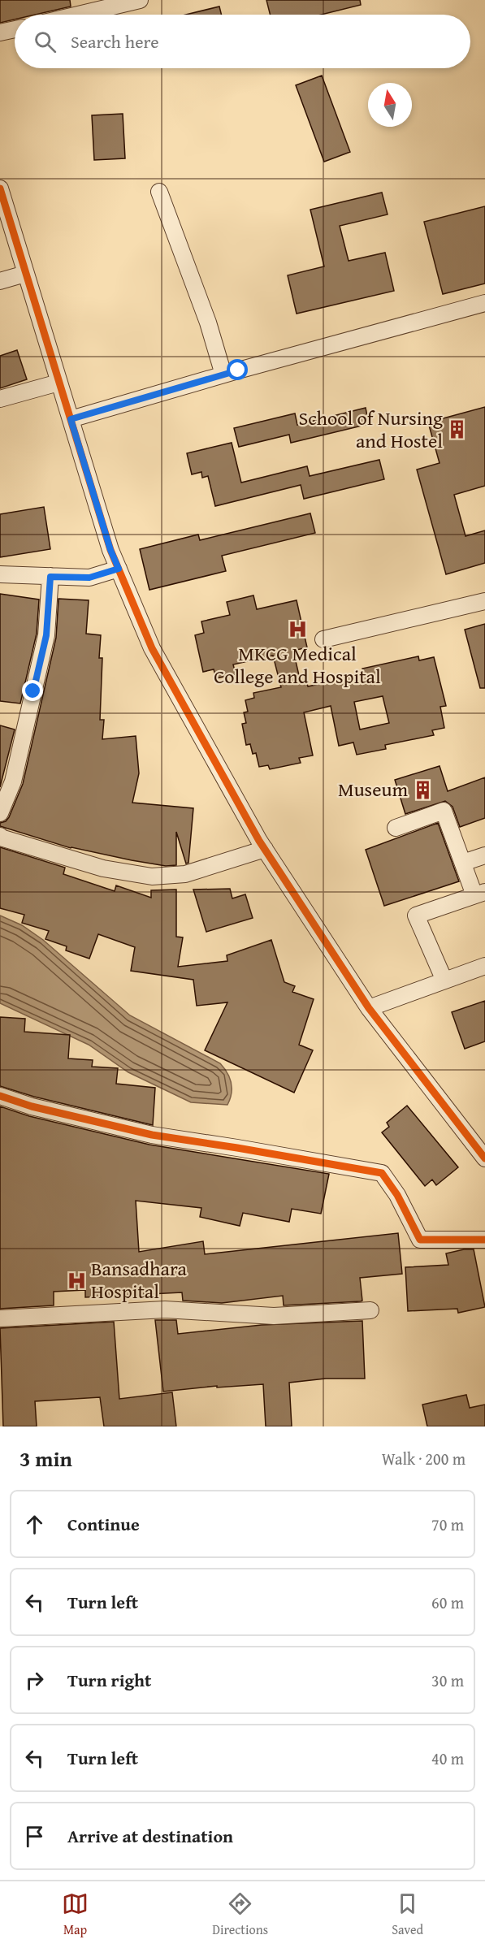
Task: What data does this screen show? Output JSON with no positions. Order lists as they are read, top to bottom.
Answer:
{
  "places": {
    "building": ["School of Nursing and Hostel", "Museum"],
    "hospital": ["MKCG Medical College and Hospital", "Bansadhara Hospital"]
  },
  "north": "top",
  "page": {
    "search": "Search here",
    "heading": ["3 min", "Walk · 200 m"],
    "list": [
      ["Continue", "70 m"],
      ["Turn left", "60 m"],
      ["Turn right", "30 m"],
      ["Turn left", "40 m"],
      "Arrive at destination"
    ],
    "nav": ["Map", "Directions", "Saved"]
  }
}
